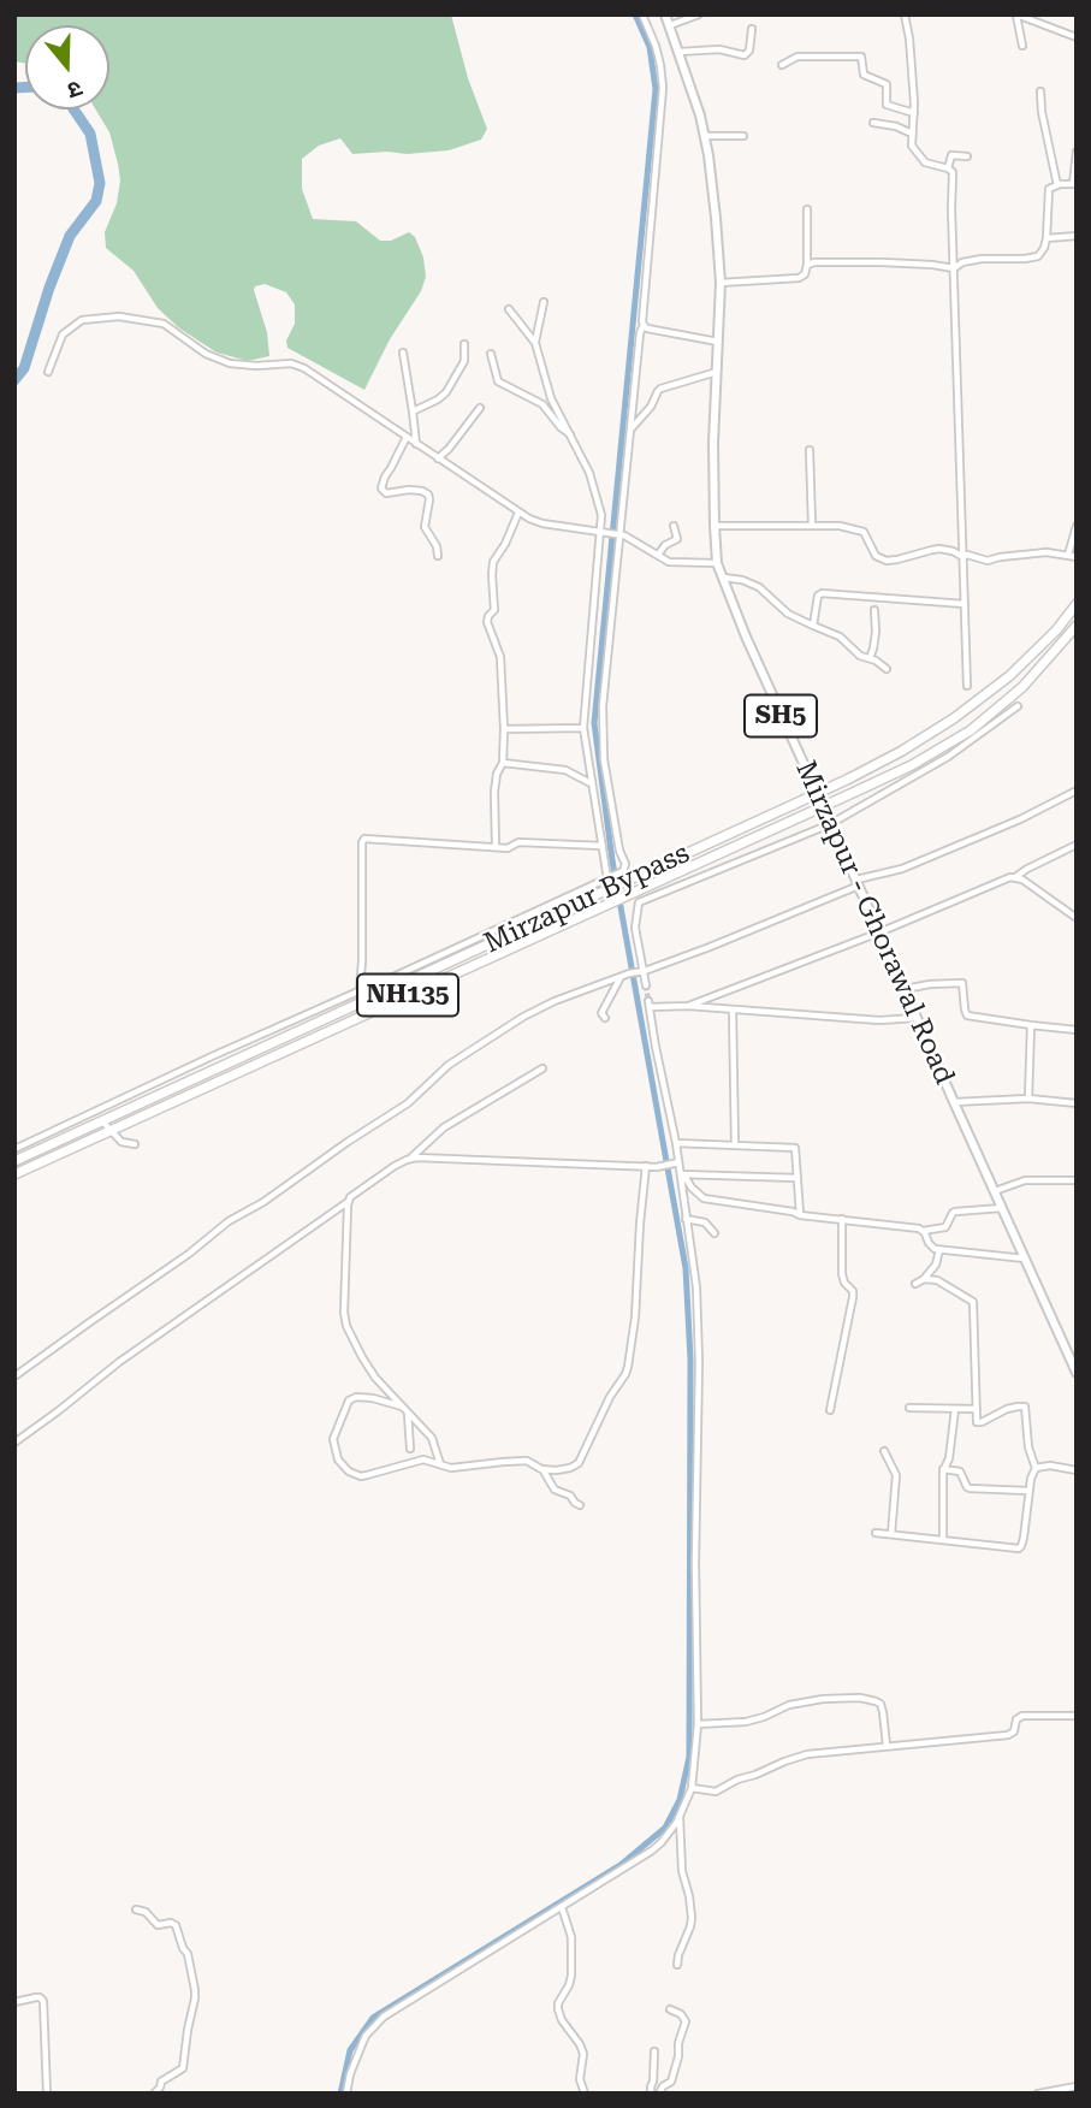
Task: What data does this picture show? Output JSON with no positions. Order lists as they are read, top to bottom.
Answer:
{
  "streets": {
    "highway": ["Mirzapur Bypass", "NH135"],
    "main road": ["SH5", "Mirzapur - Ghorawal Road"]
  },
  "north": "bottom"
}
